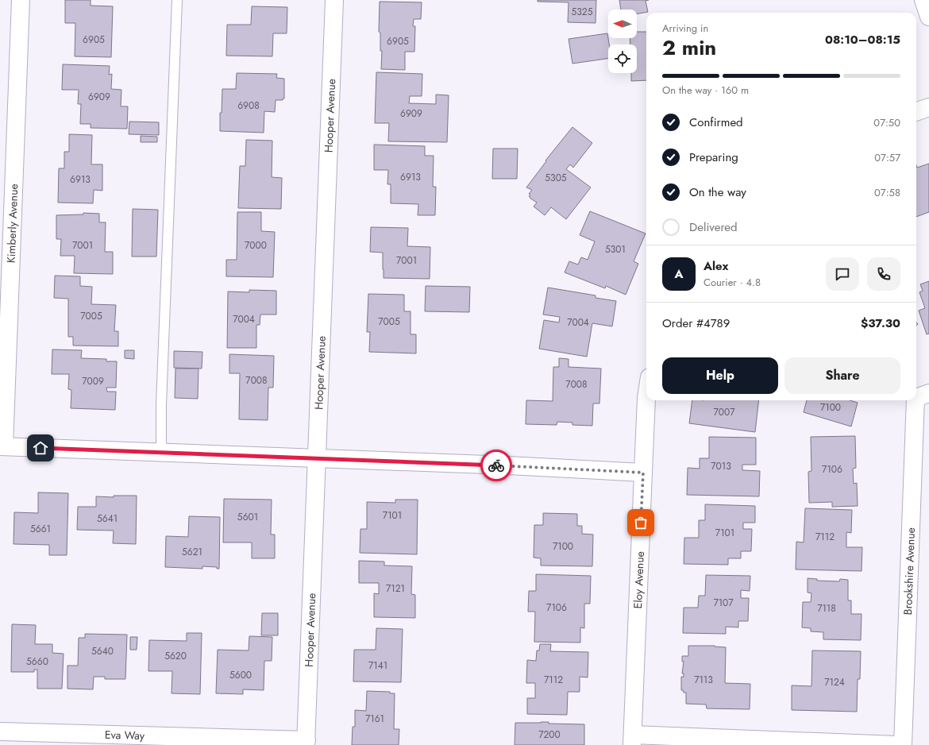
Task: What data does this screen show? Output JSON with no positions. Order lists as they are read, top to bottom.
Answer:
{
  "streets": {
    "street": [
      "Hooper Avenue",
      "Kimberly Avenue",
      "Brookshire Avenue",
      "Eloy Avenue",
      "Eva Way"
    ]
  },
  "crossings": [
    ["Hooper Avenue", "Eva Way"]
  ],
  "house_numbers": [
    "5325",
    "6905",
    "6905",
    "6909",
    "6908",
    "6909",
    "6913",
    "5305",
    "6913",
    "7001",
    "7000",
    "5301",
    "7001",
    "7005",
    "7004",
    "7005",
    "7004",
    "7008",
    "7009",
    "7008",
    "7100",
    "7007",
    "7013",
    "7106",
    "7101",
    "5601",
    "5641",
    "5661",
    "7101",
    "7112",
    "7100",
    "5621",
    "7121",
    "7107",
    "7106",
    "7118",
    "5640",
    "5620",
    "5660",
    "7141",
    "5600",
    "7112",
    "7113",
    "7124",
    "7161",
    "7200"
  ],
  "north": "left",
  "page": {
    "heading": ["2 min", "Arriving in", "08:10–08:15"],
    "panel": [
      "Alex",
      "Courier · 4.8",
      "Order #4789",
      "$37.30"
    ],
    "bar": "On the way · 160 m",
    "list": [
      ["Confirmed", "07:50"],
      ["Preparing", "07:57"],
      ["On the way", "07:58"],
      "Delivered"
    ],
    "round": "A",
    "buttons": ["Help", "Share"]
  }
}
